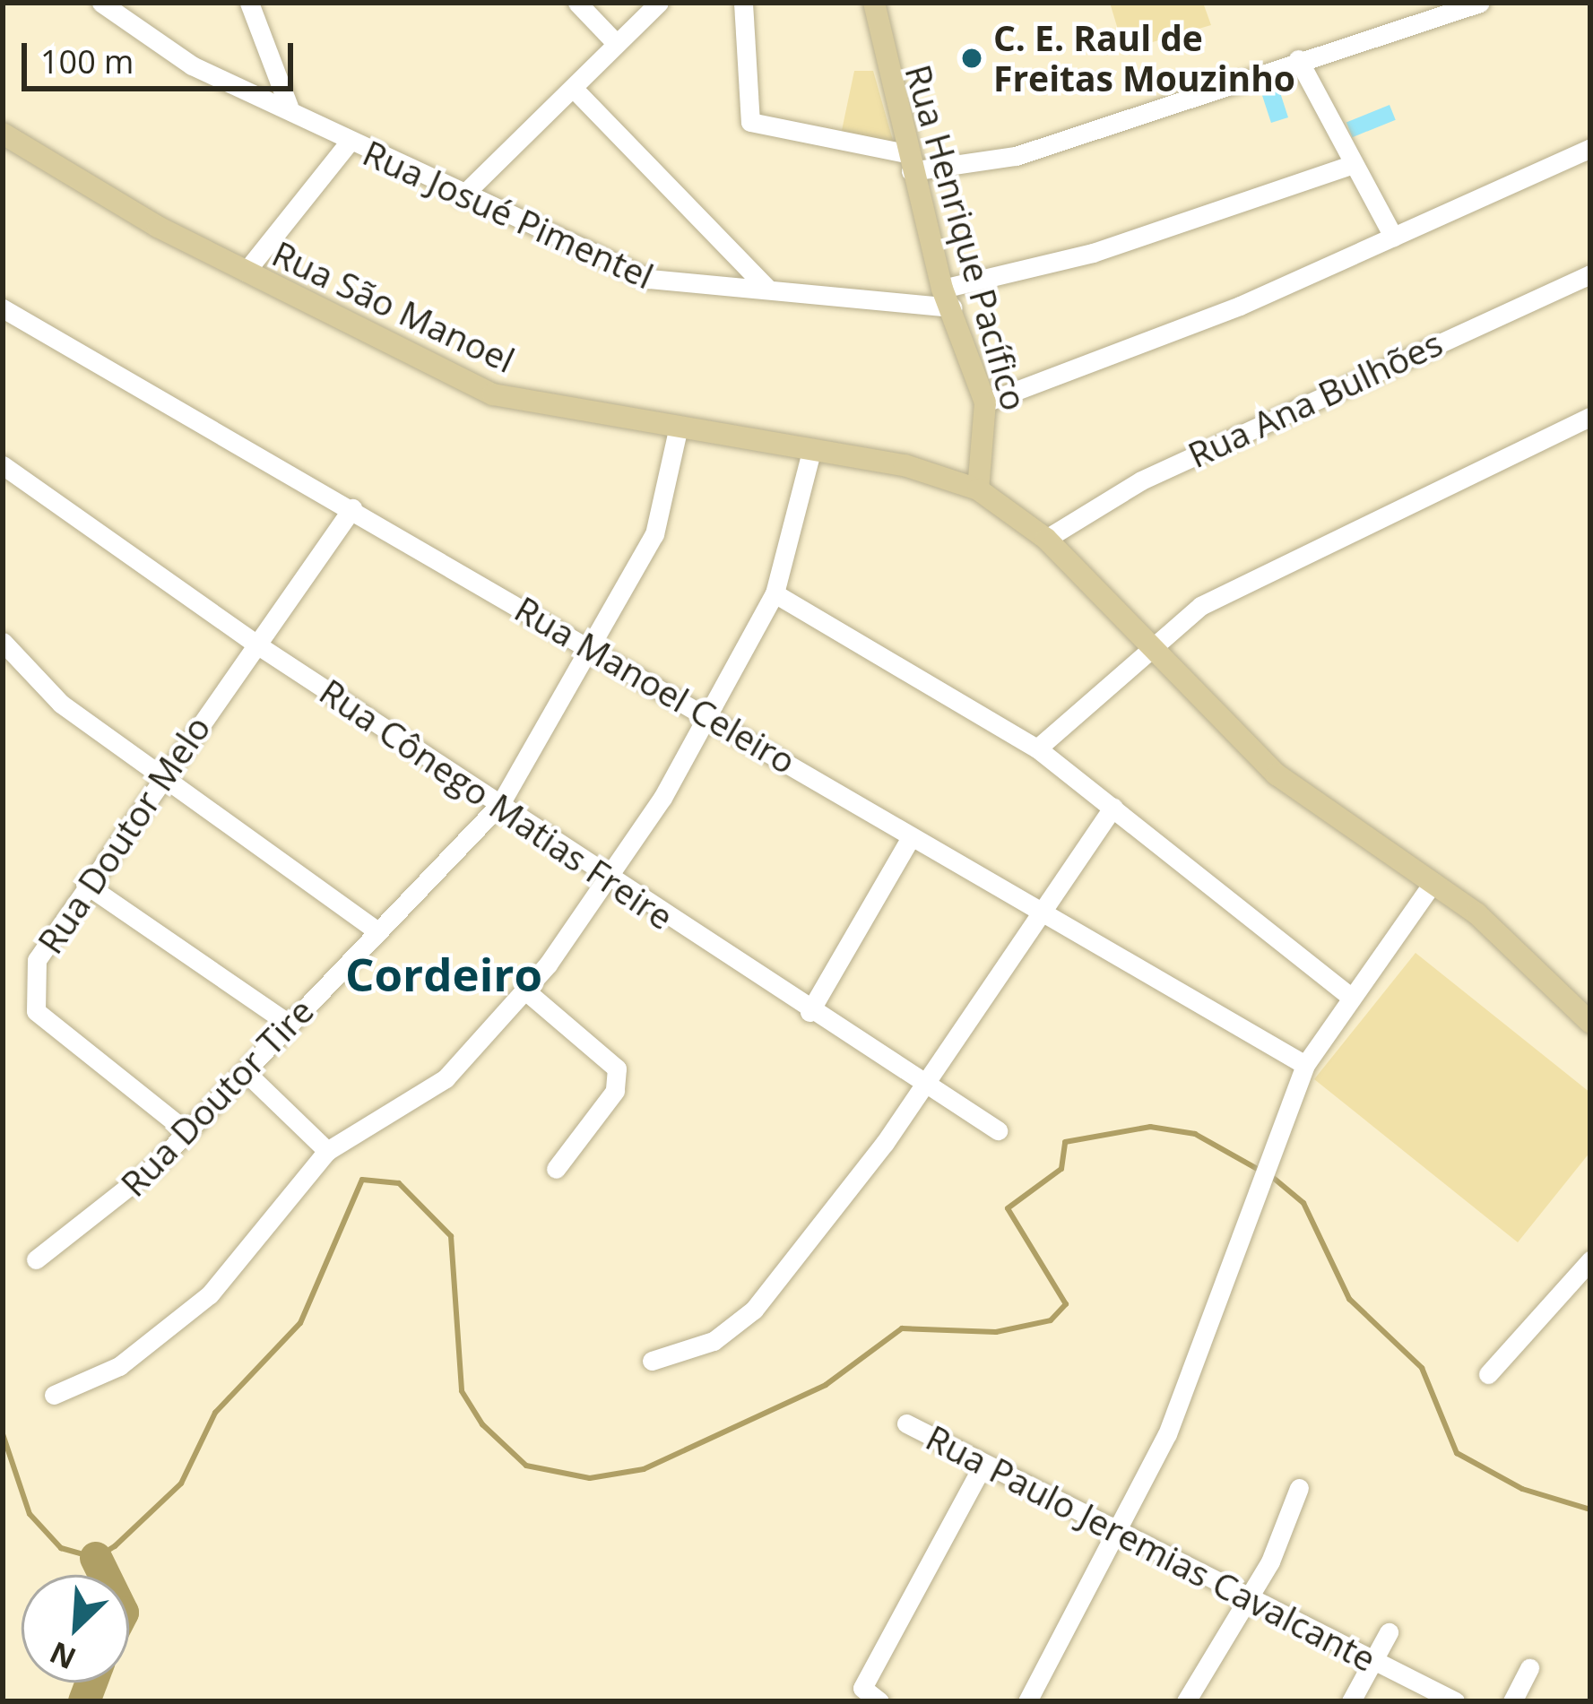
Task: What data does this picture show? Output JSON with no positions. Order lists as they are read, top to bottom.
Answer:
{
  "streets": {
    "main road": ["Rua Henrique Pacífico", "Rua São Manoel"],
    "street": [
      "Rua Josué Pimentel",
      "Rua Ana Bulhões",
      "Rua Manoel Celeiro",
      "Rua Cônego Matias Freire",
      "Rua Doutor Melo",
      "Rua Doutor Tire",
      "Rua Paulo Jeremias Cavalcante"
    ]
  },
  "crossings": [
    ["Rua Josué Pimentel", "Rua Henrique Pacífico"],
    ["Rua Henrique Pacífico", "Rua São Manoel"],
    ["Rua São Manoel", "Rua Doutor Tire"],
    ["Rua Manoel Celeiro", "Rua Doutor Melo"],
    ["Rua Manoel Celeiro", "Rua Doutor Tire"],
    ["Rua Cônego Matias Freire", "Rua Doutor Melo"],
    ["Rua Cônego Matias Freire", "Rua Doutor Tire"],
    ["Rua Doutor Melo", "Rua Doutor Tire"]
  ],
  "districts": ["Cordeiro"],
  "places": ["C. E. Raul de Freitas Mouzinho"],
  "scale_bar": "100 m",
  "north": "bottom left"
}
